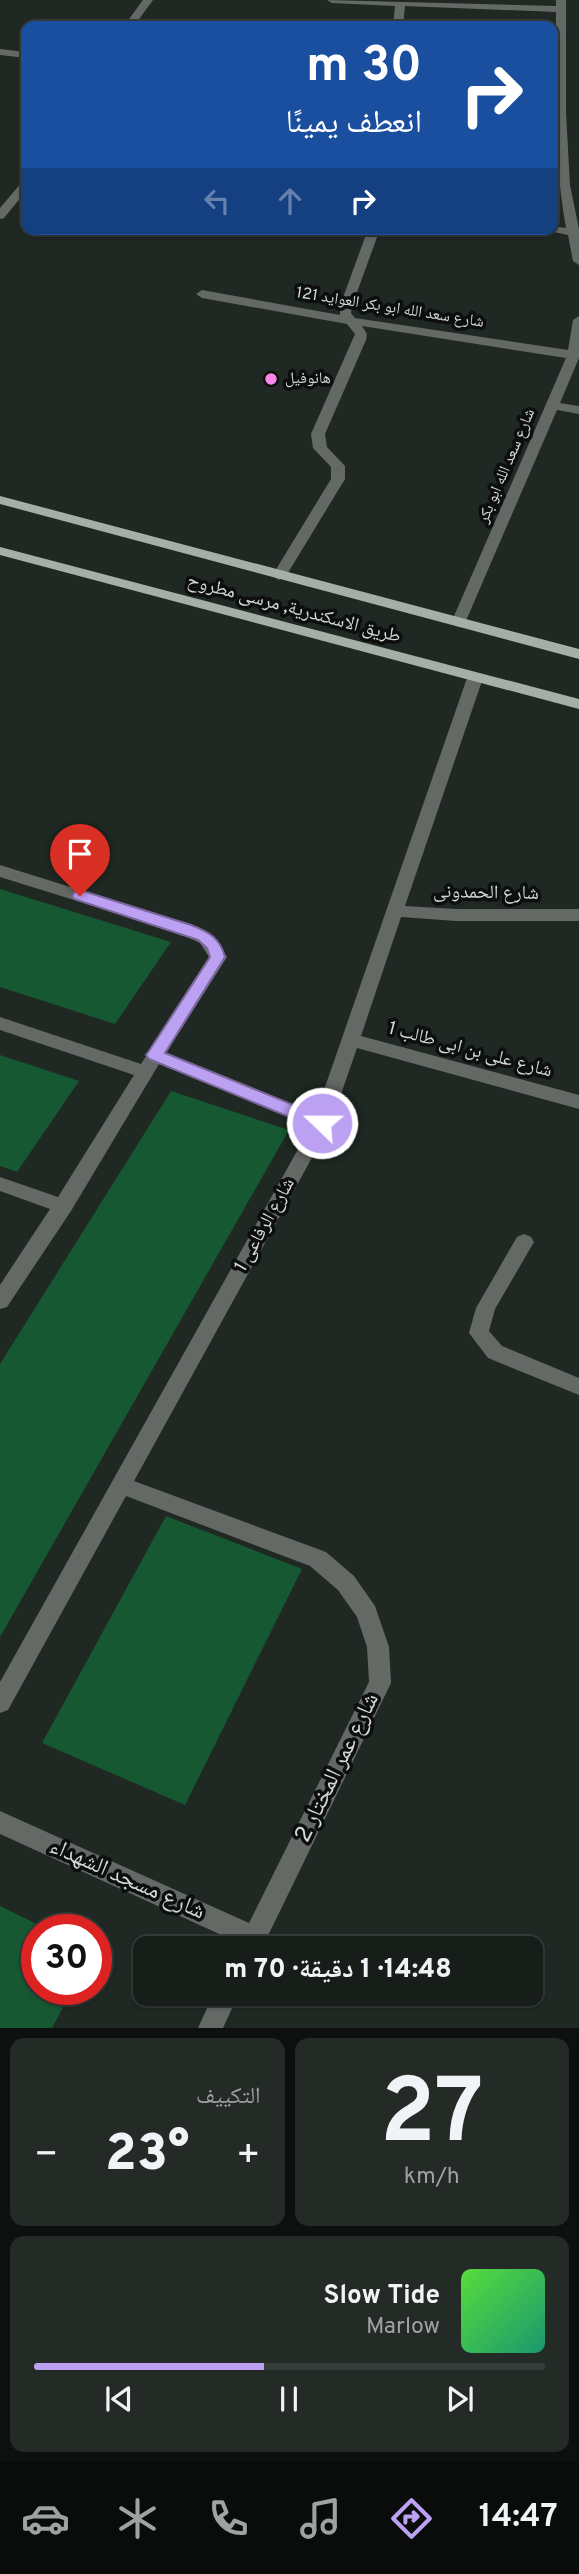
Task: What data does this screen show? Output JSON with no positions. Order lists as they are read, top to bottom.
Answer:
{
  "streets": {
    "main road": ["طريق الاسكندرية, مرسى مطروح"],
    "street": [
      "شارع سعد الله ابو بكر العوايد 121",
      "شارع سعد الله ابو بكر",
      "شارع الحمدونى",
      "شارع على بن ابى طالب 1",
      "شارع الرفاعى 1",
      "شارع عمر المختار 2",
      "شارع مسجد الشهداء"
    ]
  },
  "crossings": [
    ["شارع سعد الله ابو بكر العوايد 121", "شارع سعد الله ابو بكر"],
    ["شارع سعد الله ابو بكر", "طريق الاسكندرية, مرسى مطروح"],
    ["طريق الاسكندرية, مرسى مطروح", "شارع الرفاعى 1"],
    ["شارع الحمدونى", "شارع الرفاعى 1"],
    ["شارع على بن ابى طالب 1", "شارع الرفاعى 1"],
    ["شارع الرفاعى 1", "شارع عمر المختار 2"]
  ],
  "places": ["هانوفيل"],
  "page": {
    "turn": ["30 m", "انعطف يمينًا"],
    "limit": "30",
    "trip": "14:48 · 1 دقيقة · 70 m",
    "tile": [
      ["27", "km/h"],
      "التكييف"
    ],
    "heat": ["−", "23°", "+"],
    "song": ["Slow Tide", "Marlow"],
    "tabs": "14:47"
  }
}
